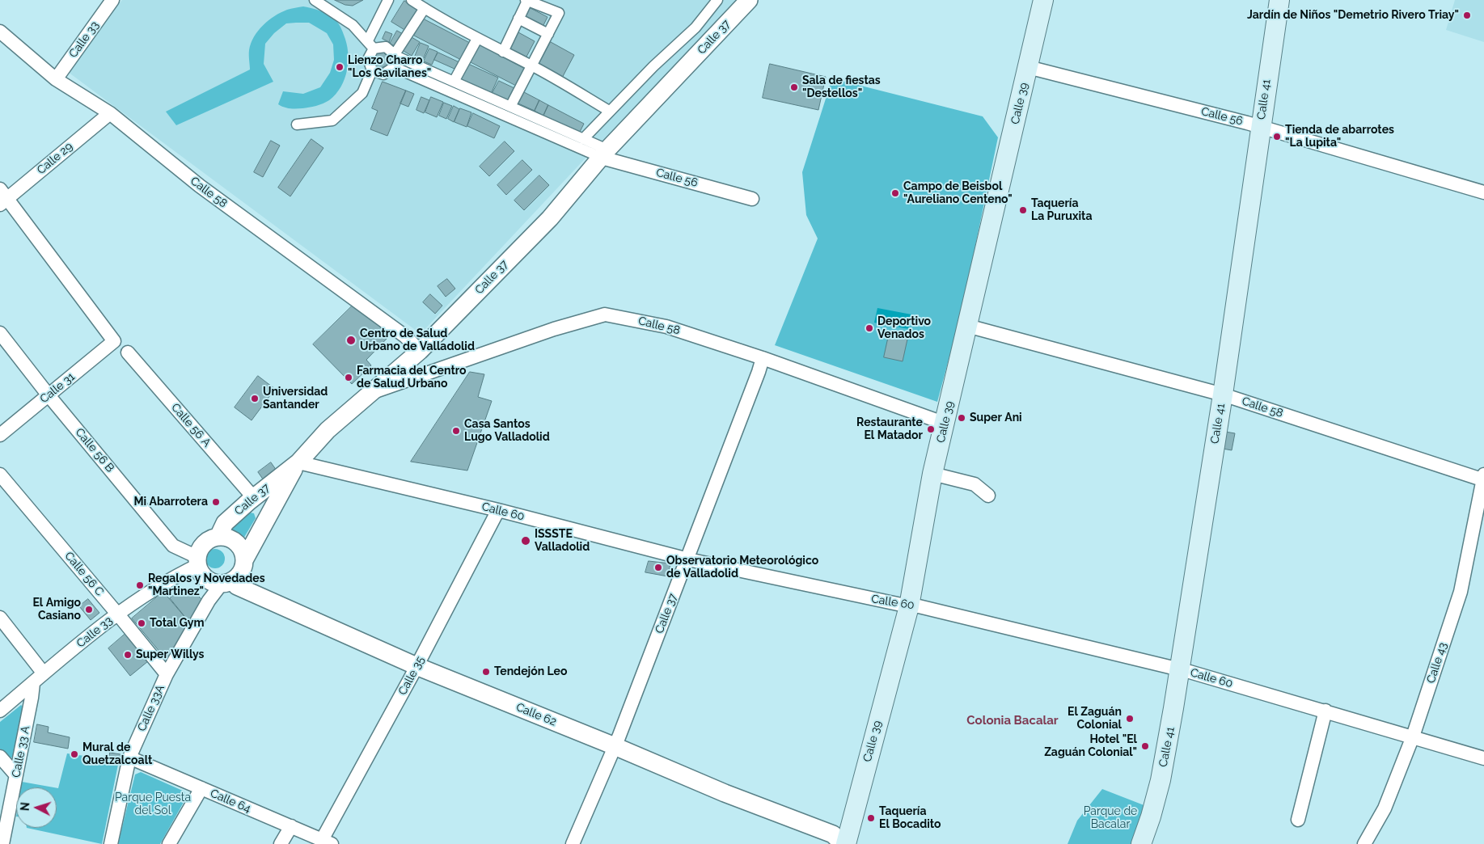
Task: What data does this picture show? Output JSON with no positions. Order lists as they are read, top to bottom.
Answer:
{
  "streets": {
    "main road": ["Calle 41", "Calle 39"],
    "street": [
      "Calle 37",
      "Calle 33",
      "Calle 56",
      "Calle 29",
      "Calle 58",
      "Calle 31",
      "Calle 56 A",
      "Calle 56 B",
      "Calle 60",
      "Calle 56 C",
      "Calle 43",
      "Calle 35",
      "Calle 33A",
      "Calle 62",
      "Calle 33 A",
      "Calle 64"
    ]
  },
  "crossings": [
    ["Calle 37", "Calle 33"],
    ["Calle 37", "Calle 56"],
    ["Calle 37", "Calle 58"],
    ["Calle 37", "Calle 56 A"],
    ["Calle 37", "Calle 56 B"],
    ["Calle 37", "Calle 60"],
    ["Calle 37", "Calle 33A"],
    ["Calle 37", "Calle 62"],
    ["Calle 33", "Calle 58"],
    ["Calle 33", "Calle 56 B"],
    ["Calle 33", "Calle 56 C"],
    ["Calle 33", "Calle 33A"],
    ["Calle 33", "Calle 62"],
    ["Calle 33", "Calle 33 A"],
    ["Calle 41", "Calle 56"],
    ["Calle 41", "Calle 58"],
    ["Calle 41", "Calle 60"],
    ["Calle 39", "Calle 56"],
    ["Calle 39", "Calle 58"],
    ["Calle 39", "Calle 60"],
    ["Calle 29", "Calle 58"],
    ["Calle 29", "Calle 31"],
    ["Calle 58", "Calle 43"],
    ["Calle 31", "Calle 56 B"],
    ["Calle 56 B", "Calle 33A"],
    ["Calle 56 B", "Calle 62"],
    ["Calle 60", "Calle 43"],
    ["Calle 60", "Calle 35"],
    ["Calle 56 C", "Calle 33A"],
    ["Calle 35", "Calle 62"],
    ["Calle 35", "Calle 64"],
    ["Calle 33A", "Calle 62"],
    ["Calle 33A", "Calle 64"]
  ],
  "districts": ["Colonia Bacalar"],
  "parks": ["Parque Puesta del Sol", "Parque de Bacalar"],
  "places": [
    "Jardín de Niños \"Demetrio Rivero Triay\"",
    "Lienzo Charro \"Los Gavilanes\"",
    "Sala de fiestas \"Destellos\"",
    "Tienda de abarrotes \"La lupita\"",
    "Campo de Beisbol \"Aureliano Centeno\"",
    "Taquería La Puruxita",
    "Deportivo Venados",
    "Centro de Salud Urbano de Valladolid",
    "Farmacia del Centro de Salud Urbano",
    "Universidad Santander",
    "Super Ani",
    "Restaurante El Matador",
    "Casa Santos Lugo Valladolid",
    "Mi Abarrotera",
    "ISSSTE Valladolid",
    "Observatorio Meteorológico de Valladolid",
    "Regalos y Novedades \"Martinez\"",
    "El Amigo Casiano",
    "Total Gym",
    "Super Willys",
    "Tendejón Leo",
    "El Zaguán Colonial",
    "Hotel \"El Zaguán Colonial\"",
    "Mural de Quetzalcoalt",
    "Taquería El Bocadito"
  ],
  "north": "left"
}
